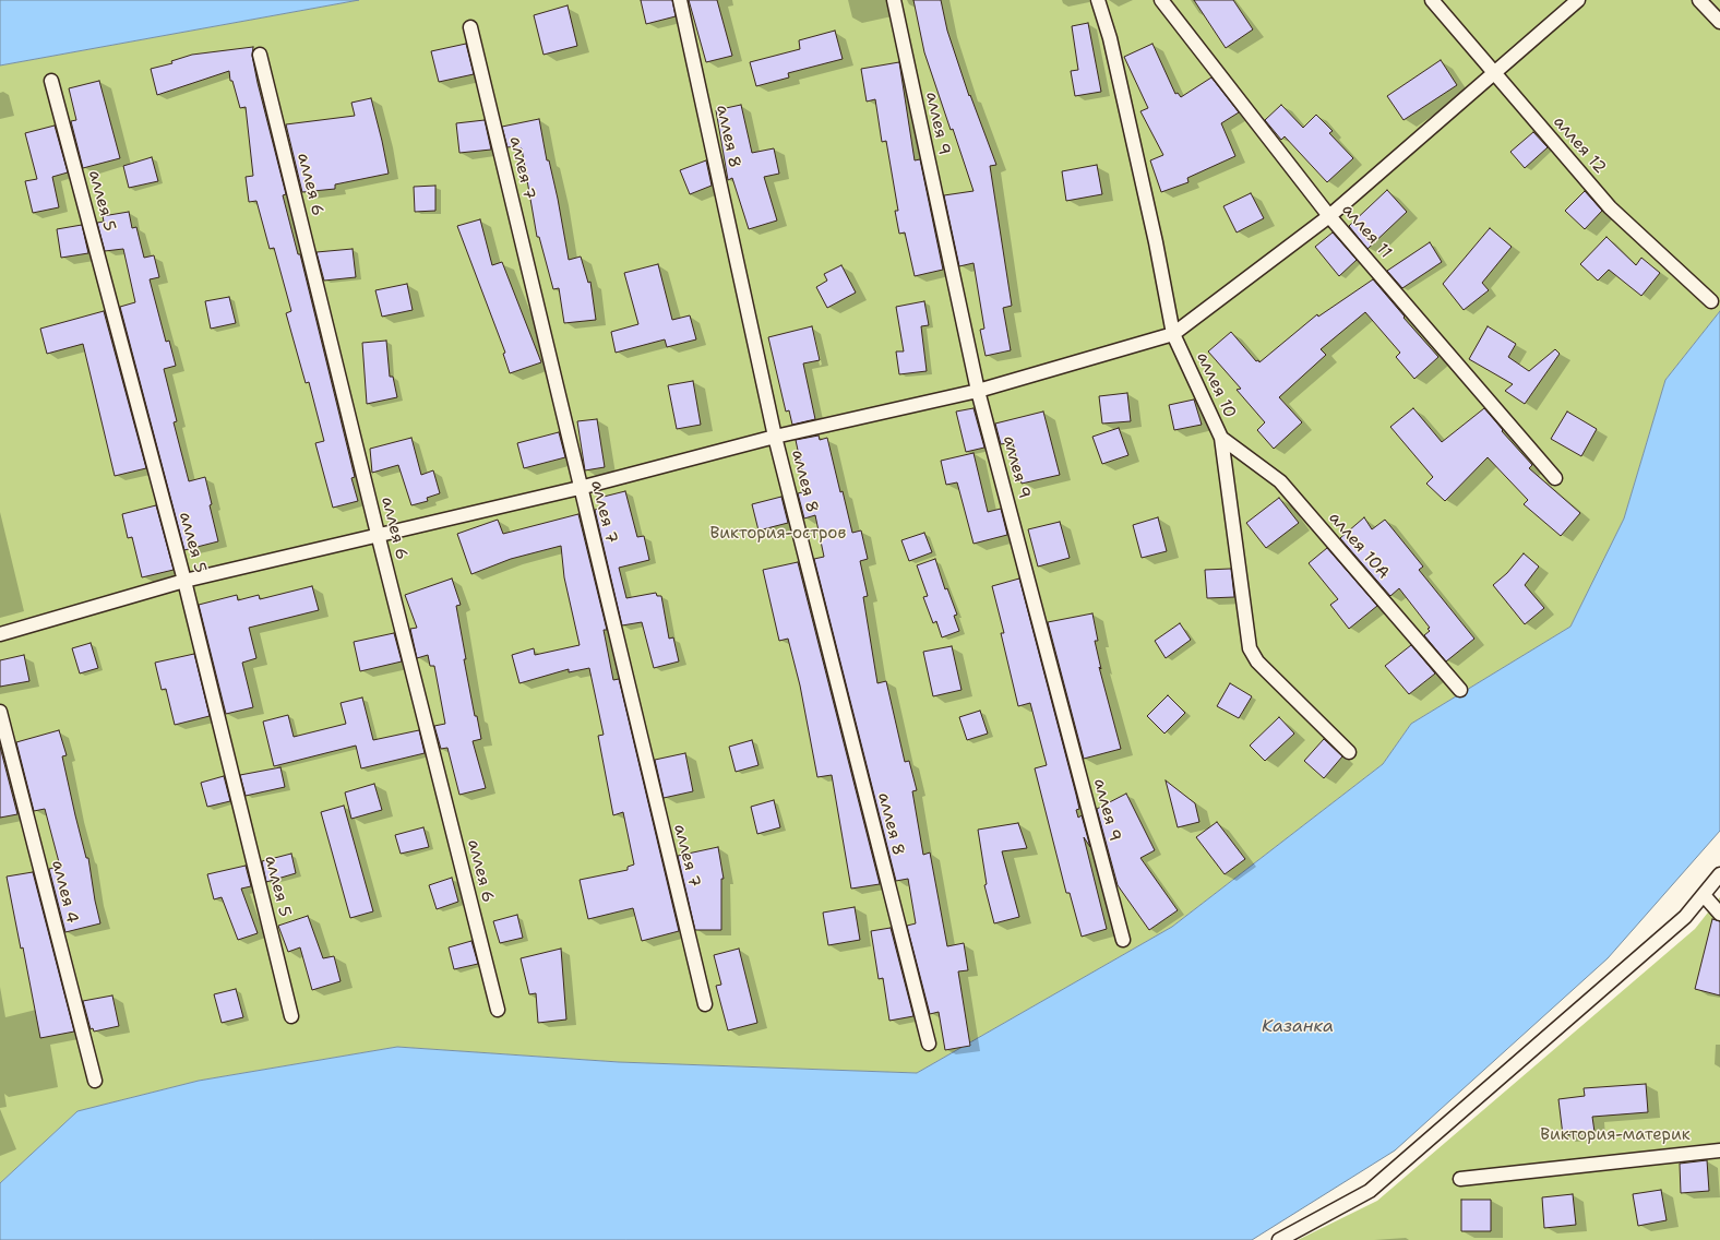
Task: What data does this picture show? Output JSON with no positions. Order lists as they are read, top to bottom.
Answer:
{
  "streets": {
    "lane": [
      "аллея 9",
      "аллея 8",
      "аллея 12",
      "аллея 7",
      "аллея 6",
      "аллея 5",
      "аллея 11",
      "аллея 10",
      "аллея 10А",
      "аллея 4"
    ]
  },
  "crossings": [
    ["аллея 10", "аллея 10А"]
  ],
  "water": ["Казанка"],
  "parks": ["Виктория-остров", "Виктория-материк"]
}
